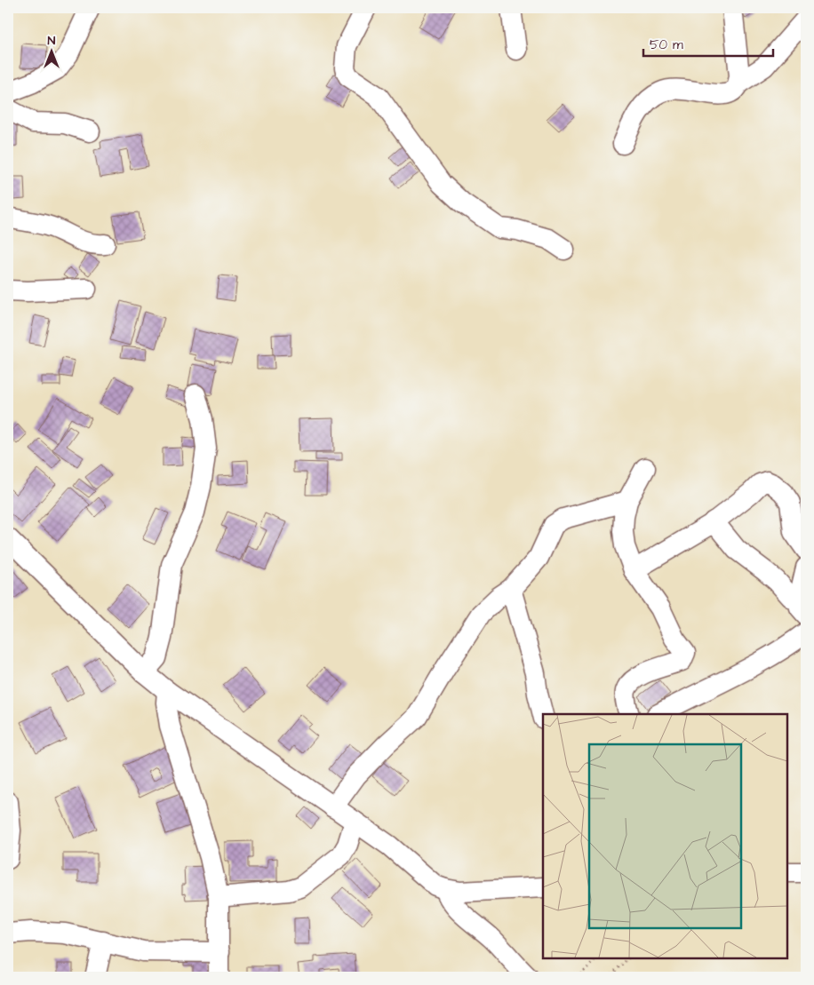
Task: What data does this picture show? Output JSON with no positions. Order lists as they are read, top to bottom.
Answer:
{
  "scale_bar": "50 m",
  "north": "top"
}
